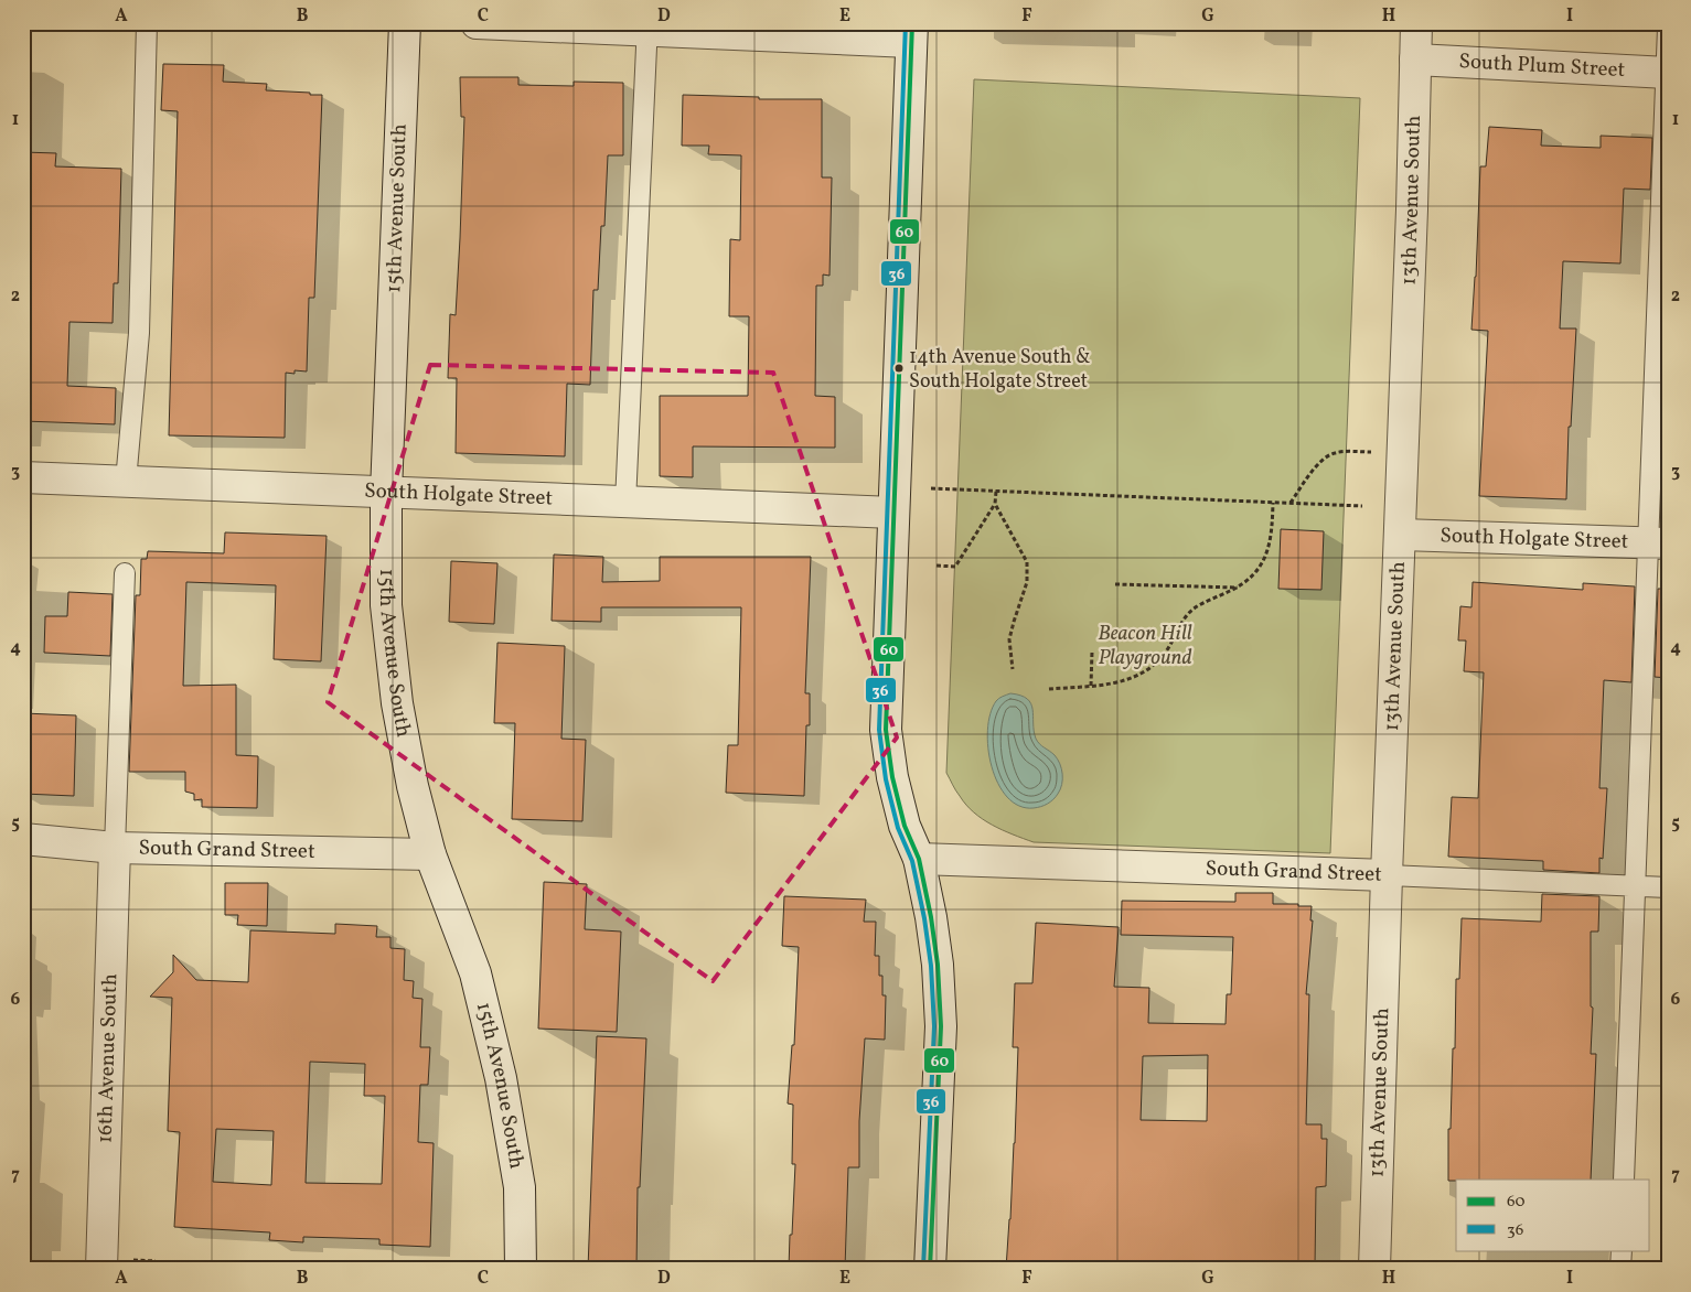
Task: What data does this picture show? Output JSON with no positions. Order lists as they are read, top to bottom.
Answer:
{
  "streets": {
    "street": [
      "South Plum Street",
      "13th Avenue South",
      "15th Avenue South",
      "South Holgate Street",
      "South Grand Street",
      "16th Avenue South"
    ]
  },
  "crossings": [
    ["South Plum Street", "13th Avenue South"],
    ["13th Avenue South", "South Holgate Street"],
    ["13th Avenue South", "South Grand Street"],
    ["15th Avenue South", "South Holgate Street"],
    ["15th Avenue South", "South Grand Street"],
    ["South Grand Street", "16th Avenue South"]
  ],
  "parks": ["Beacon Hill Playground"],
  "places": ["14th Avenue South & South Holgate Street"],
  "lines": ["transit line 60", "transit line 36"],
  "legend": ["60", "36"],
  "grid": {
    "columns": [
      "A",
      "B",
      "C",
      "D",
      "E",
      "F",
      "G",
      "H",
      "I"
    ],
    "rows": [
      "1",
      "2",
      "3",
      "4",
      "5",
      "6",
      "7"
    ]
  }
}
